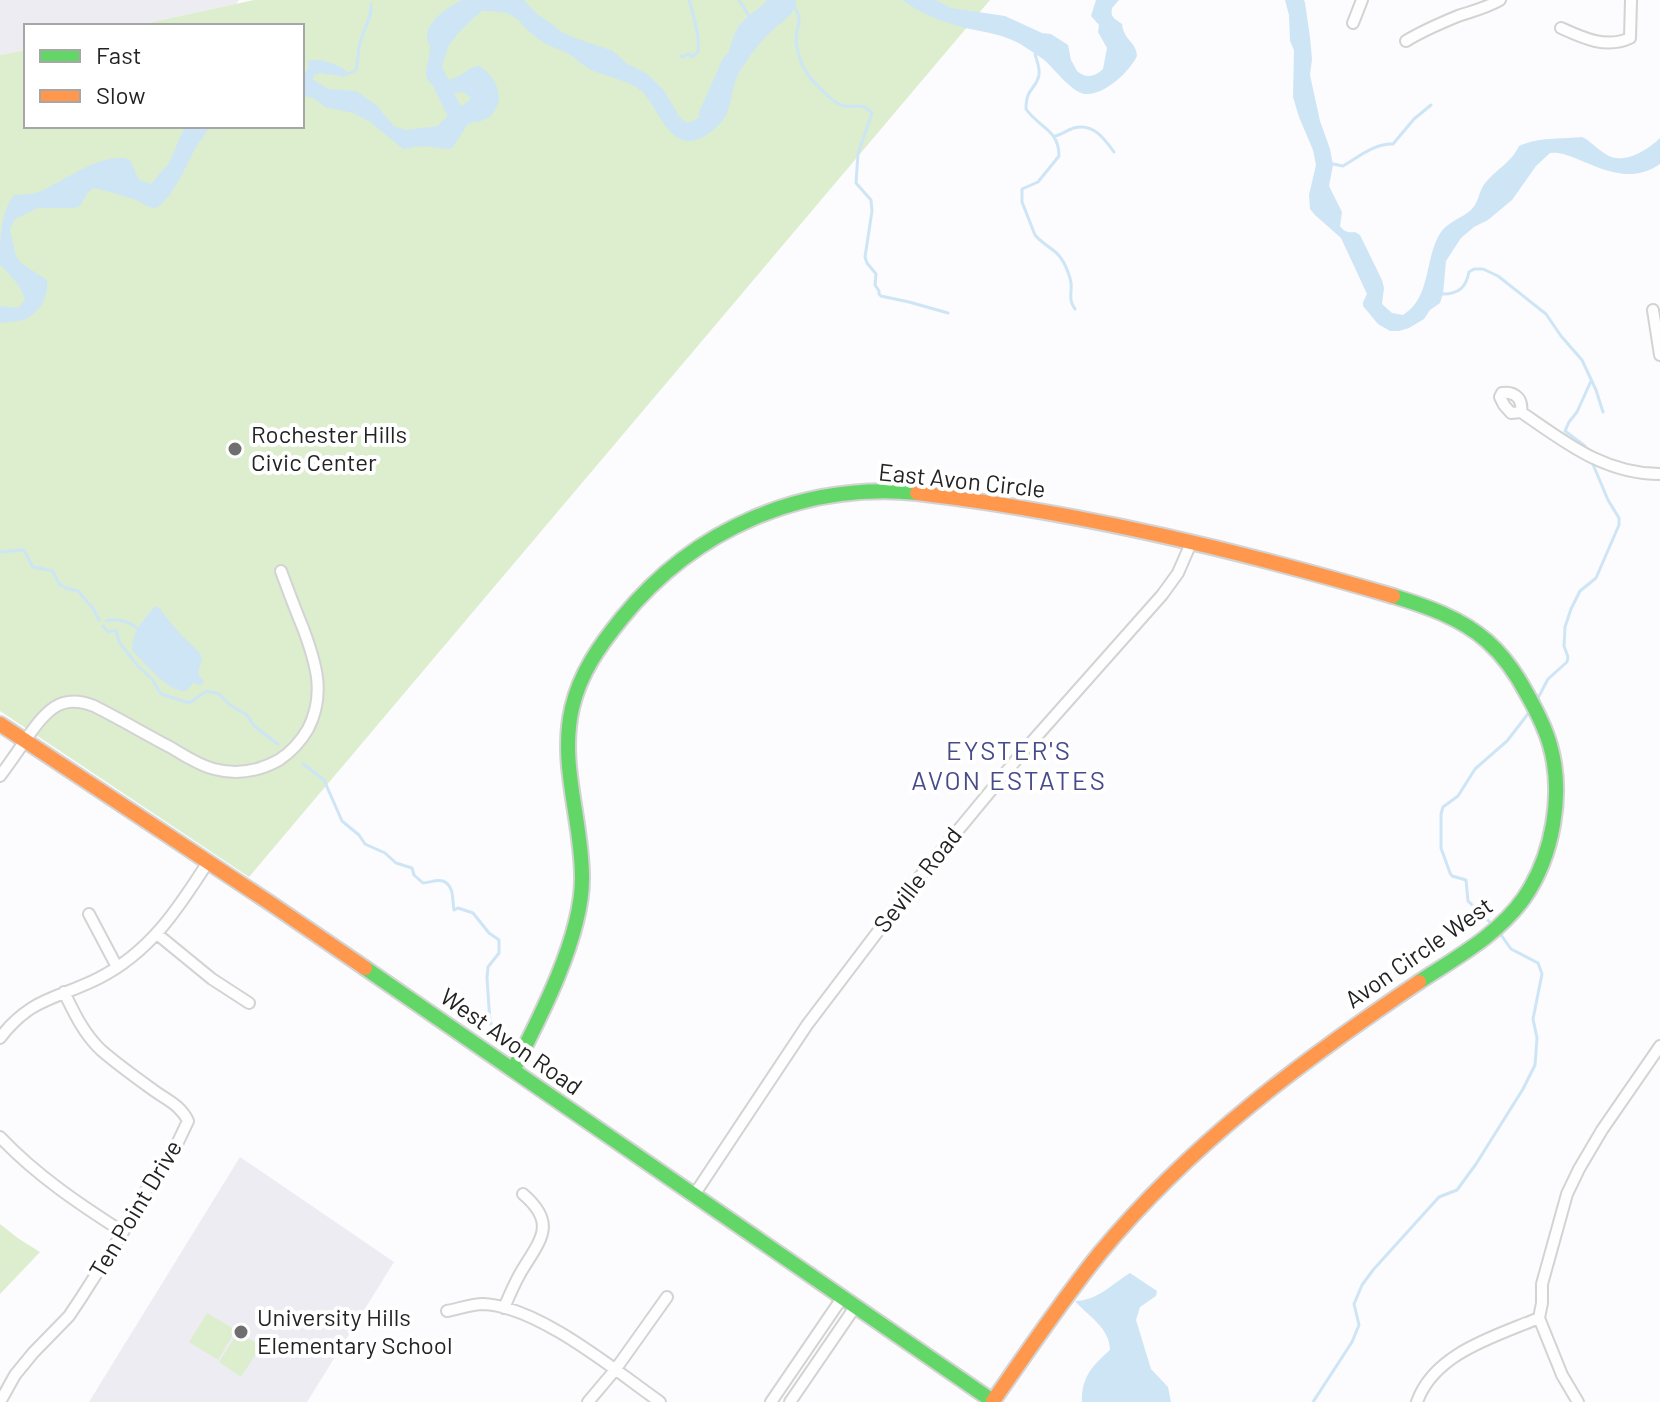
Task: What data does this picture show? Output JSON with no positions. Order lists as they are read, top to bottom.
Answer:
{
  "streets": {
    "street": [
      "East Avon Circle",
      "Seville Road",
      "Avon Circle West",
      "West Avon Road",
      "Ten Point Drive"
    ]
  },
  "crossings": [
    ["East Avon Circle", "Seville Road"],
    ["East Avon Circle", "Avon Circle West"],
    ["East Avon Circle", "West Avon Road"],
    ["Seville Road", "Avon Circle West"],
    ["Seville Road", "West Avon Road"],
    ["Avon Circle West", "West Avon Road"]
  ],
  "districts": ["EYSTER'S AVON ESTATES"],
  "places": ["Rochester Hills Civic Center", "University Hills Elementary School"],
  "legend": ["Fast", "Slow"]
}
